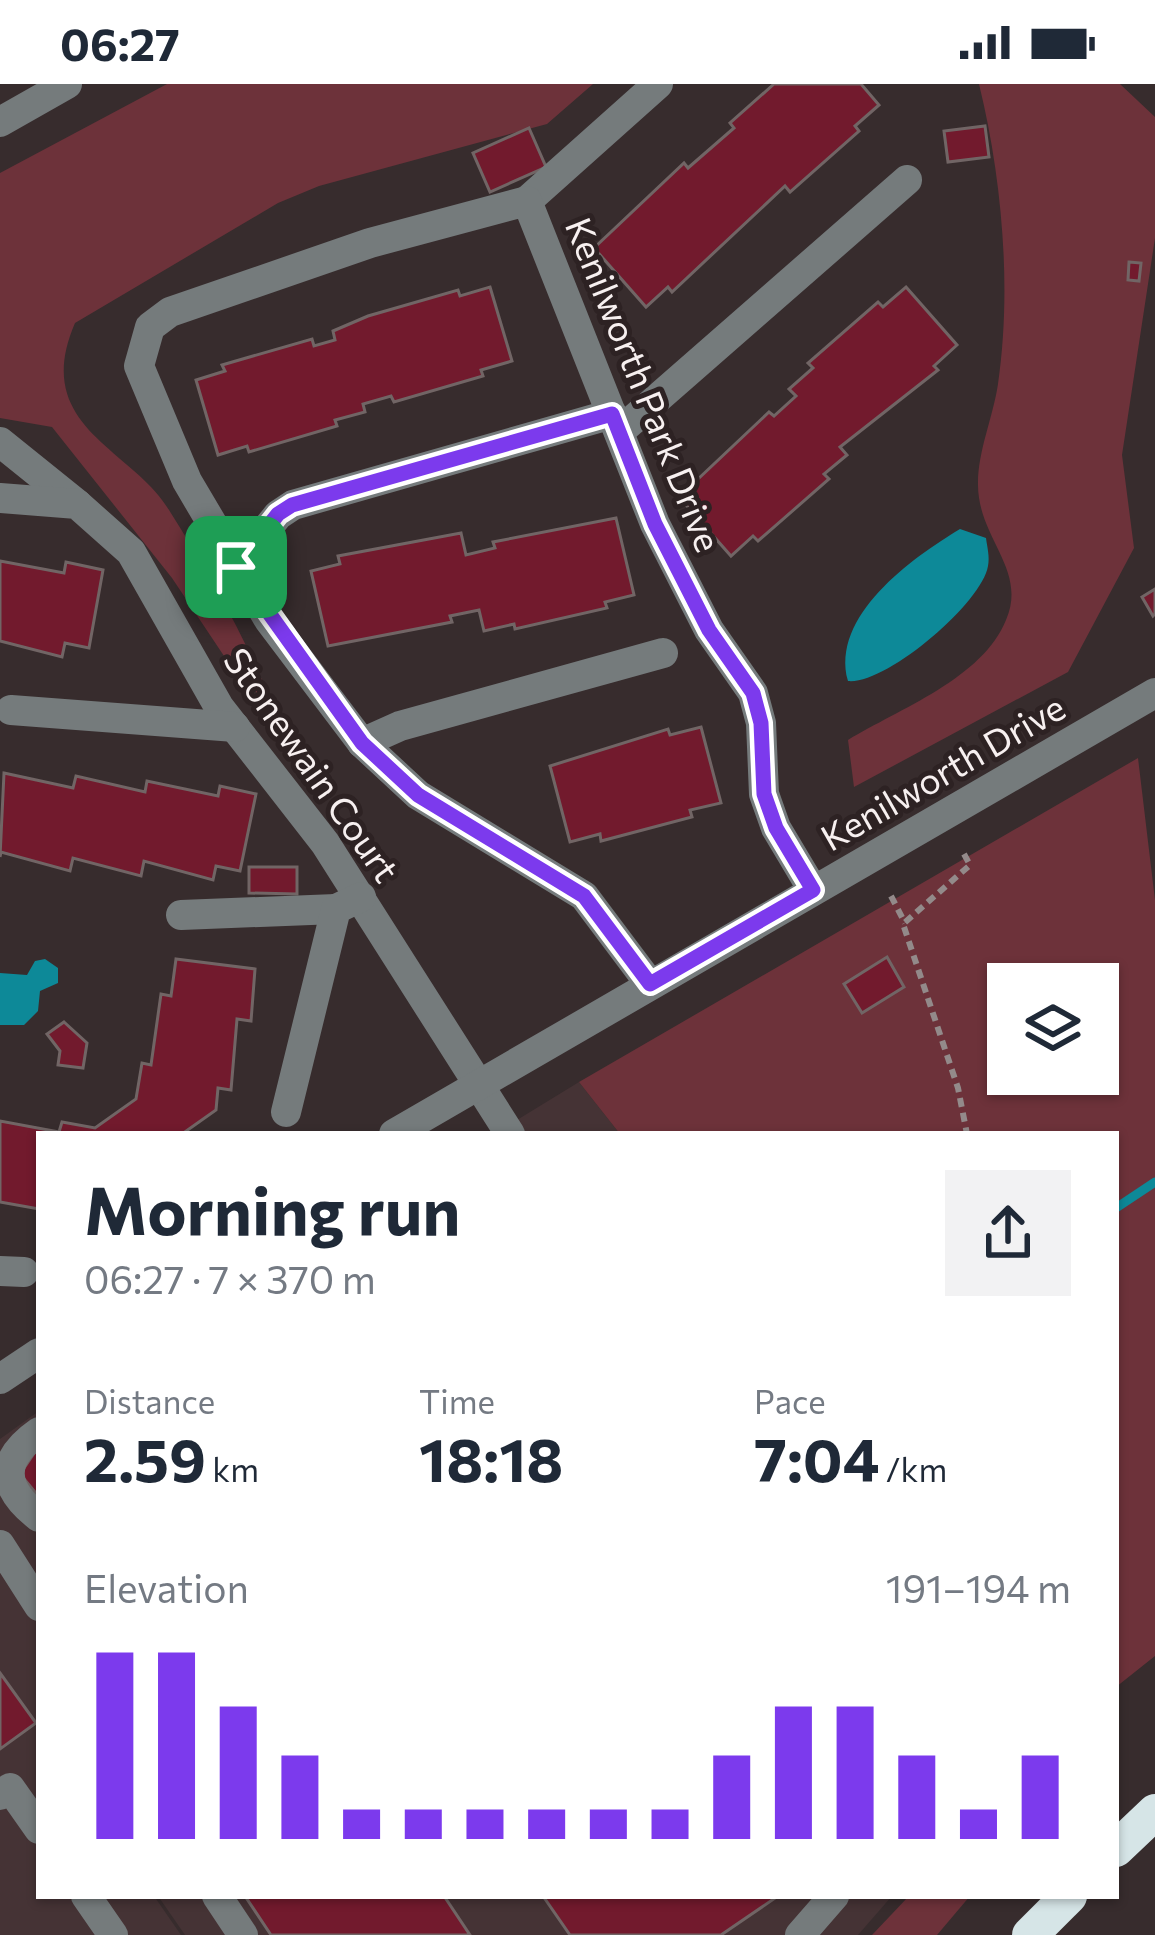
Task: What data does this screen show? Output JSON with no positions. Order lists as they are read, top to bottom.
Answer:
{
  "streets": {
    "street": ["Kenilworth Park Drive", "Stonewain Court", "Kenilworth Drive"]
  },
  "crossings": [
    ["Kenilworth Park Drive", "Kenilworth Drive"],
    ["Stonewain Court", "Kenilworth Drive"]
  ],
  "page": {
    "status": "06:27",
    "heading": ["Morning run", "06:27 · 7 × 370 m"],
    "stats": [
      ["Distance", "2.59 km"],
      ["Time", "18:18"],
      ["Pace", "7:04 /km"]
    ],
    "chart": ["Elevation", "191–194 m"]
  }
}
